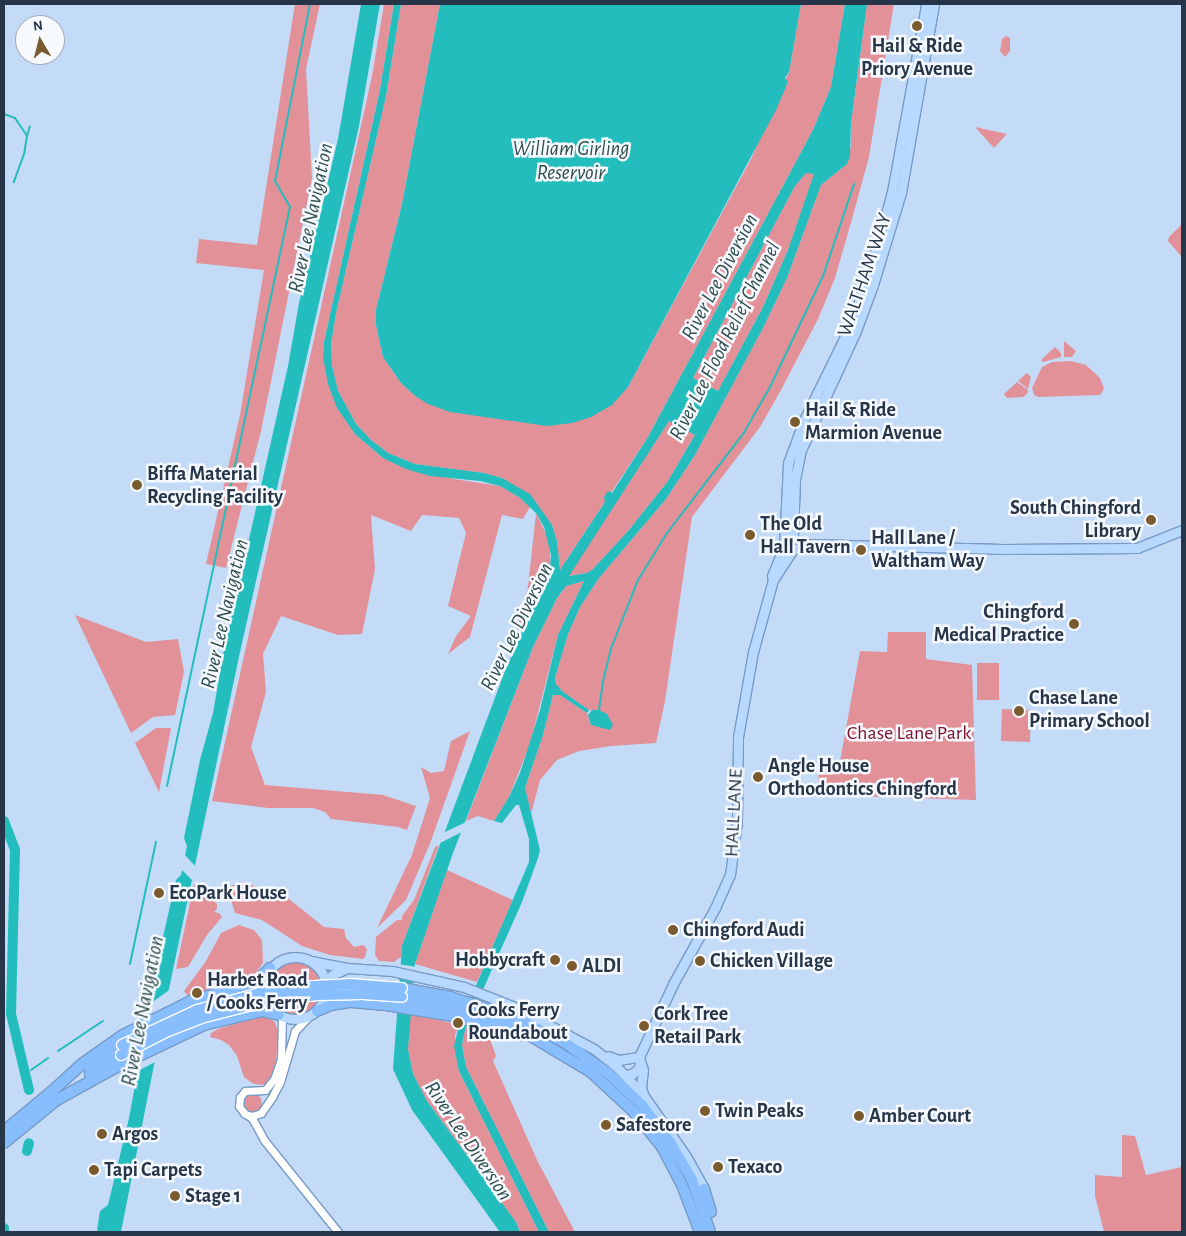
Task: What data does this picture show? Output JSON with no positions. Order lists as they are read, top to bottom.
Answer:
{
  "streets": {
    "main road": ["WALTHAM WAY", "HALL LANE"]
  },
  "crossings": [
    ["WALTHAM WAY", "HALL LANE"]
  ],
  "water": [
    "William Girling Reservoir",
    "River Lee Navigation",
    "River Lee Diversion",
    "River Lee Flood Relief Channel"
  ],
  "parks": ["Chase Lane Park"],
  "places": [
    "Hail & Ride Priory Avenue",
    "Hail & Ride Marmion Avenue",
    "Biffa Material Recycling Facility",
    "South Chingford Library",
    "The Old Hall Tavern",
    "Hall Lane / Waltham Way",
    "Chingford Medical Practice",
    "Chase Lane Primary School",
    "Angle House Orthodontics Chingford",
    "EcoPark House",
    "Chingford Audi",
    "Hobbycraft",
    "Chicken Village",
    "ALDI",
    "Harbet Road / Cooks Ferry",
    "Cooks Ferry Roundabout",
    "Cork Tree Retail Park",
    "Twin Peaks",
    "Amber Court",
    "Safestore",
    "Argos",
    "Texaco",
    "Tapi Carpets",
    "Stage 1"
  ],
  "north": "top"
}
